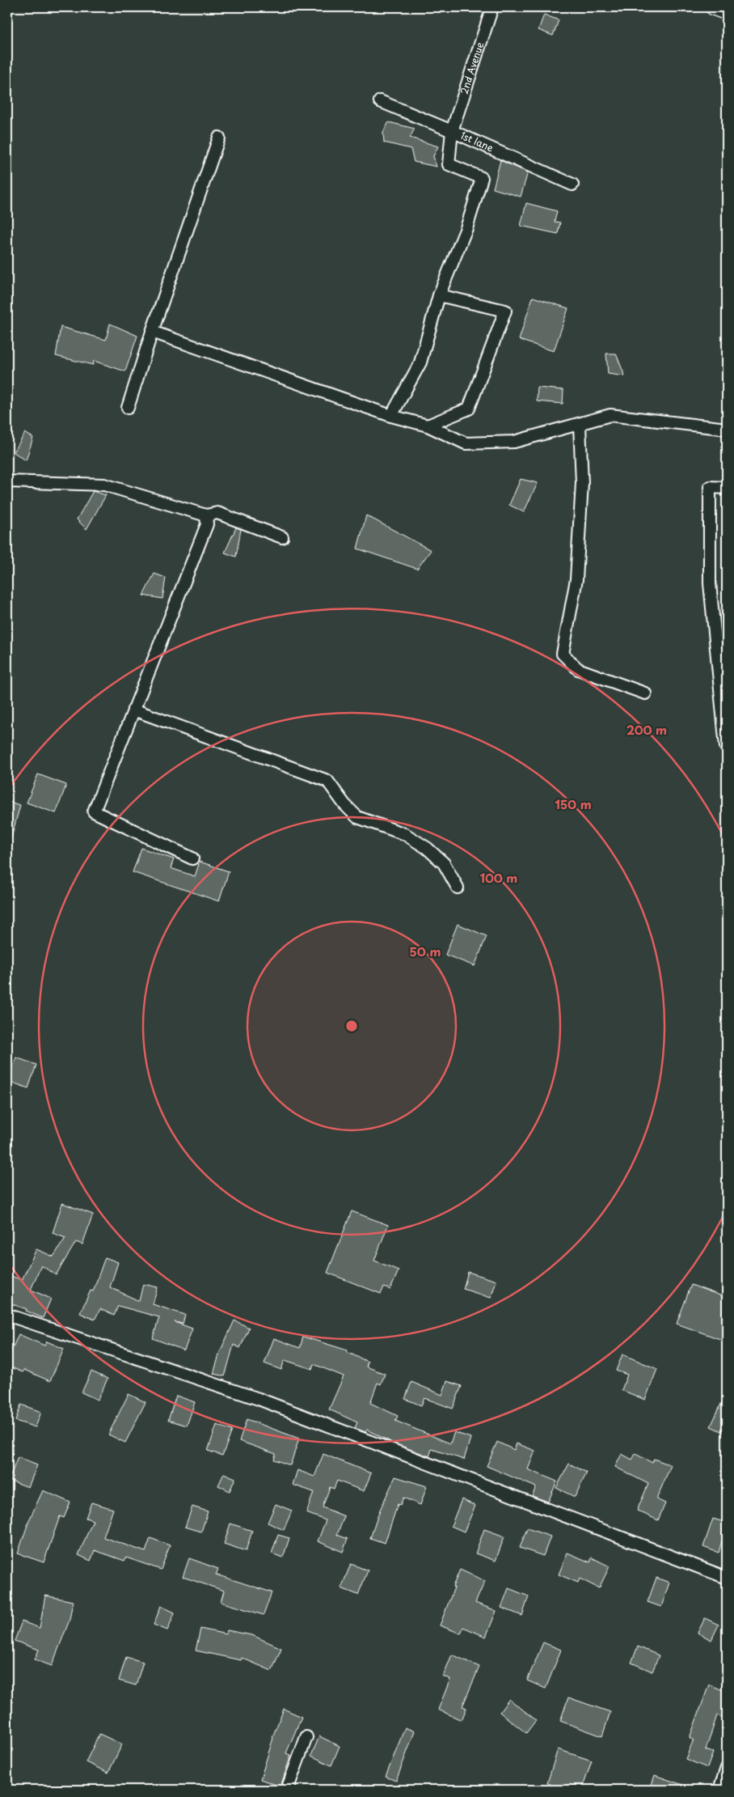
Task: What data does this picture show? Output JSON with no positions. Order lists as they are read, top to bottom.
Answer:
{
  "streets": {
    "street": ["2nd Avenue", "1st lane"]
  },
  "crossings": [
    ["2nd Avenue", "1st lane"]
  ],
  "rings": [
    "200 m",
    "150 m",
    "100 m",
    "50 m"
  ]
}
